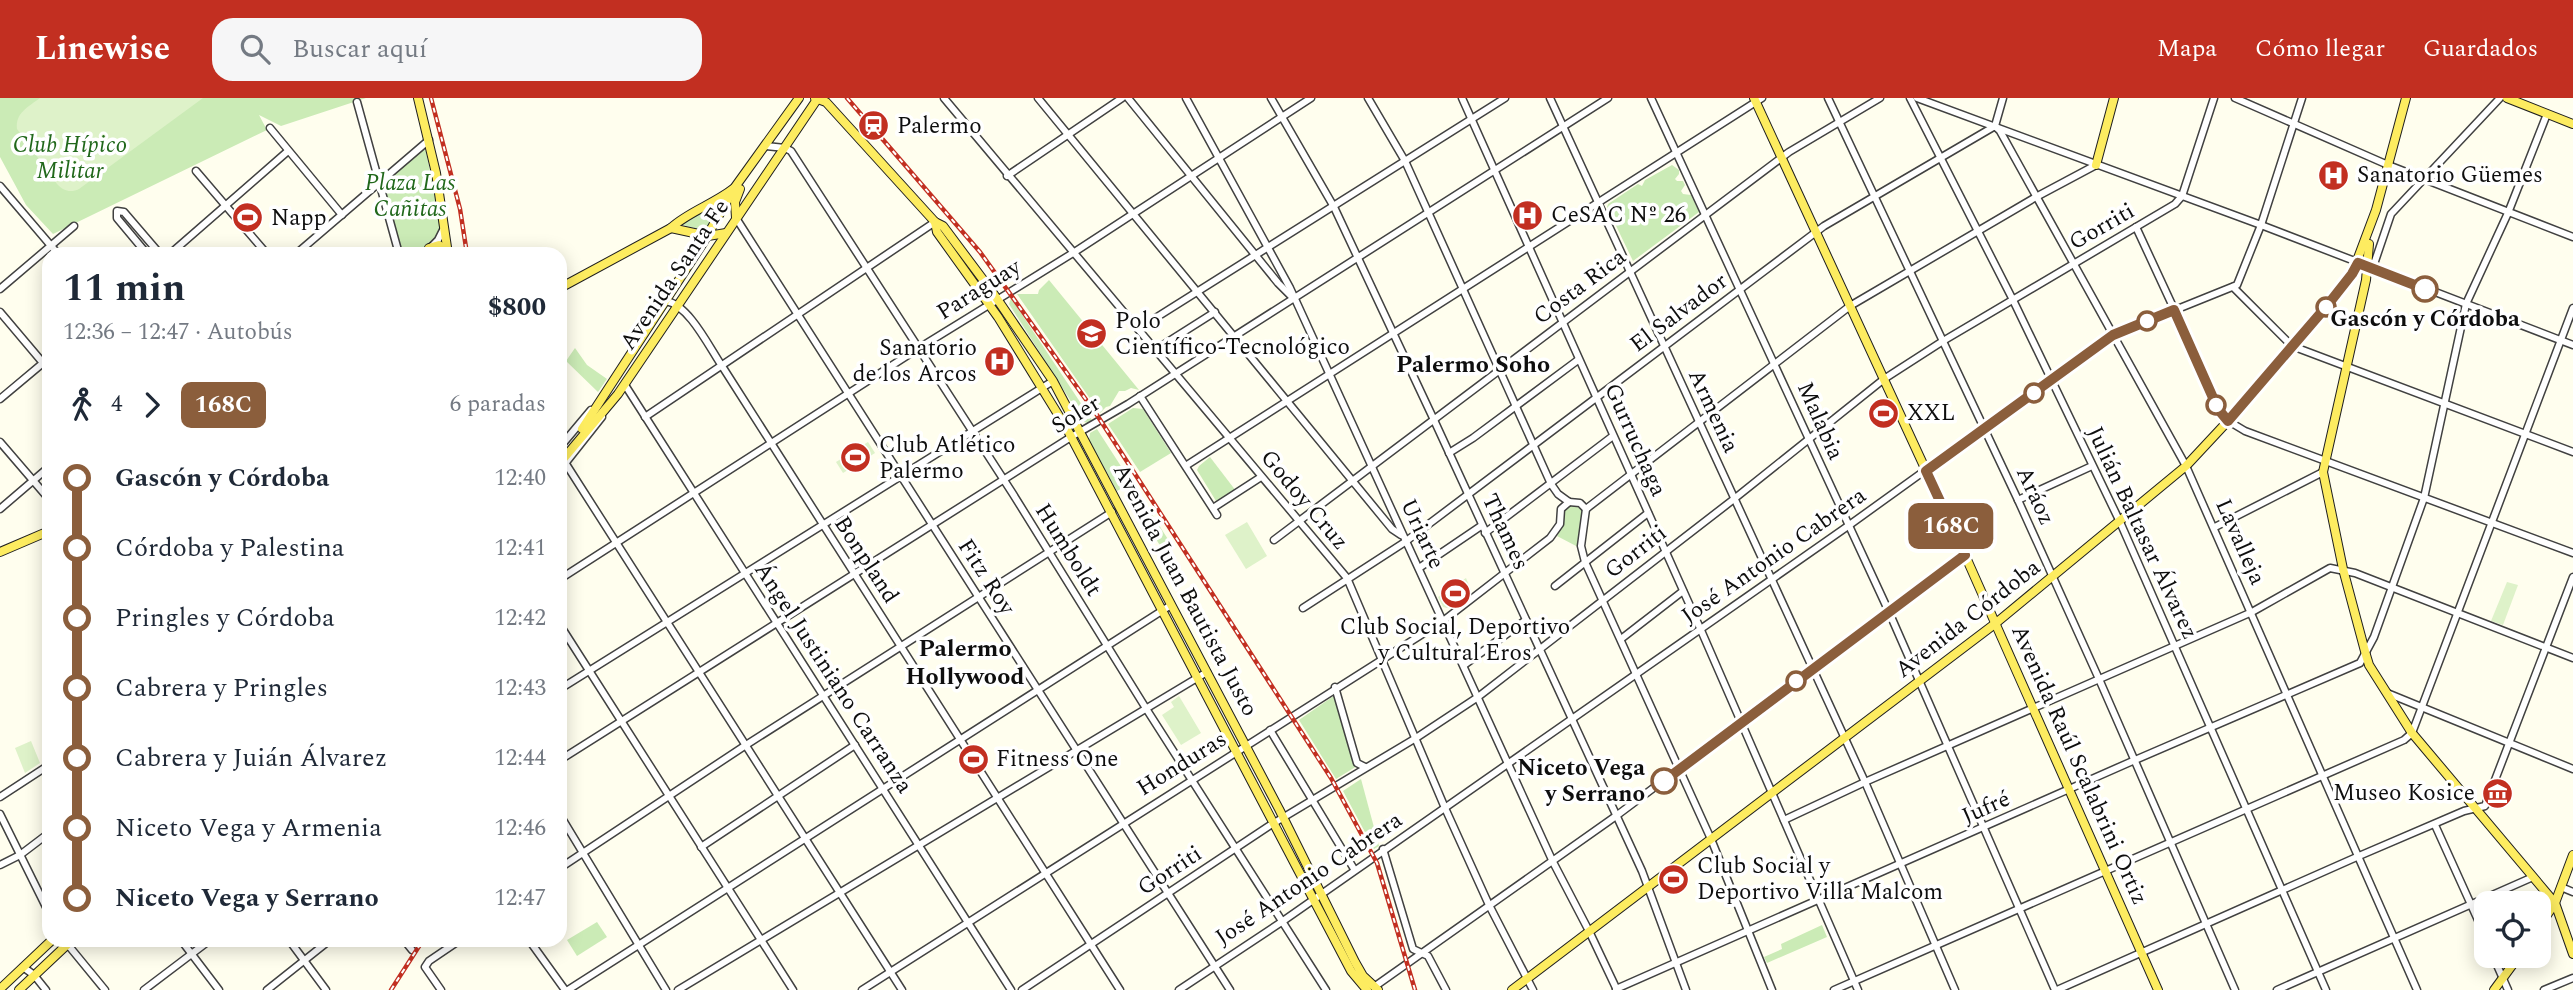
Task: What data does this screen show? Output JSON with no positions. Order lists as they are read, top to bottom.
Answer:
{
  "streets": {
    "main road": [
      "Avenida Santa Fe",
      "Avenida Juan Bautista Justo",
      "Avenida Córdoba",
      "Avenida Raúl Scalabrini Ortiz"
    ],
    "street": [
      "Gorriti",
      "Costa Rica",
      "Paraguay",
      "El Salvador",
      "Armenia",
      "Soler",
      "Malabia",
      "Gurruchaga",
      "Aráoz",
      "Godoy Cruz",
      "Thames",
      "Julián Baltasar Álvarez",
      "Uriarte",
      "Lavalleja",
      "Humboldt",
      "José Antonio Cabrera",
      "Bonpland",
      "Fitz Roy",
      "Ángel Justiniano Carranza",
      "Honduras",
      "Jufré"
    ]
  },
  "crossings": [
    ["Gorriti", "Armenia"],
    ["Gorriti", "Malabia"],
    ["Gorriti", "Gurruchaga"],
    ["Gorriti", "Aráoz"],
    ["Gorriti", "Godoy Cruz"],
    ["Gorriti", "Thames"],
    ["Gorriti", "Julián Baltasar Álvarez"],
    ["Gorriti", "Uriarte"],
    ["Gorriti", "Lavalleja"],
    ["Gorriti", "Humboldt"],
    ["Gorriti", "Bonpland"],
    ["Gorriti", "Fitz Roy"],
    ["Gorriti", "Avenida Juan Bautista Justo"],
    ["Gorriti", "Avenida Raúl Scalabrini Ortiz"],
    ["Avenida Santa Fe", "Humboldt"],
    ["Avenida Santa Fe", "Bonpland"],
    ["Avenida Santa Fe", "Fitz Roy"],
    ["Avenida Santa Fe", "Avenida Juan Bautista Justo"],
    ["Avenida Santa Fe", "Ángel Justiniano Carranza"],
    ["Costa Rica", "Armenia"],
    ["Costa Rica", "Malabia"],
    ["Costa Rica", "Gurruchaga"],
    ["Costa Rica", "Aráoz"],
    ["Costa Rica", "Godoy Cruz"],
    ["Costa Rica", "Thames"],
    ["Costa Rica", "Uriarte"],
    ["Costa Rica", "Avenida Raúl Scalabrini Ortiz"],
    ["Paraguay", "Godoy Cruz"],
    ["Paraguay", "Thames"],
    ["Paraguay", "Uriarte"],
    ["Paraguay", "Humboldt"],
    ["Paraguay", "Bonpland"],
    ["Paraguay", "Fitz Roy"],
    ["Paraguay", "Avenida Juan Bautista Justo"],
    ["Paraguay", "Ángel Justiniano Carranza"],
    ["El Salvador", "Armenia"],
    ["El Salvador", "Malabia"],
    ["El Salvador", "Gurruchaga"],
    ["El Salvador", "Aráoz"],
    ["El Salvador", "Godoy Cruz"],
    ["El Salvador", "Thames"],
    ["El Salvador", "Julián Baltasar Álvarez"],
    ["El Salvador", "Uriarte"],
    ["El Salvador", "Lavalleja"],
    ["El Salvador", "Avenida Raúl Scalabrini Ortiz"],
    ["Armenia", "Soler"],
    ["Armenia", "José Antonio Cabrera"],
    ["Armenia", "Avenida Córdoba"],
    ["Armenia", "Jufré"],
    ["Soler", "Gurruchaga"],
    ["Soler", "Godoy Cruz"],
    ["Soler", "Thames"],
    ["Soler", "Uriarte"],
    ["Soler", "Humboldt"],
    ["Soler", "Bonpland"],
    ["Soler", "Fitz Roy"],
    ["Soler", "Avenida Juan Bautista Justo"],
    ["Soler", "Ángel Justiniano Carranza"],
    ["Malabia", "José Antonio Cabrera"],
    ["Malabia", "Avenida Córdoba"],
    ["Malabia", "Jufré"],
    ["Gurruchaga", "José Antonio Cabrera"],
    ["Gurruchaga", "Avenida Córdoba"],
    ["Gurruchaga", "Jufré"],
    ["Aráoz", "José Antonio Cabrera"],
    ["Aráoz", "Avenida Córdoba"],
    ["Aráoz", "Jufré"],
    ["Godoy Cruz", "José Antonio Cabrera"],
    ["Godoy Cruz", "Avenida Córdoba"],
    ["Godoy Cruz", "Honduras"],
    ["Thames", "José Antonio Cabrera"],
    ["Thames", "Avenida Córdoba"],
    ["Thames", "Honduras"],
    ["Thames", "Jufré"],
    ["Julián Baltasar Álvarez", "José Antonio Cabrera"],
    ["Julián Baltasar Álvarez", "Avenida Córdoba"],
    ["Julián Baltasar Álvarez", "Jufré"],
    ["Uriarte", "José Antonio Cabrera"],
    ["Uriarte", "Avenida Córdoba"],
    ["Uriarte", "Honduras"],
    ["Uriarte", "Jufré"],
    ["Lavalleja", "José Antonio Cabrera"],
    ["Lavalleja", "Avenida Córdoba"],
    ["Lavalleja", "Jufré"],
    ["Humboldt", "José Antonio Cabrera"],
    ["Humboldt", "Honduras"],
    ["José Antonio Cabrera", "Fitz Roy"],
    ["José Antonio Cabrera", "Avenida Juan Bautista Justo"],
    ["José Antonio Cabrera", "Avenida Raúl Scalabrini Ortiz"],
    ["Bonpland", "Honduras"],
    ["Fitz Roy", "Honduras"],
    ["Avenida Juan Bautista Justo", "Honduras"],
    ["Avenida Córdoba", "Avenida Raúl Scalabrini Ortiz"],
    ["Ángel Justiniano Carranza", "Honduras"],
    ["Avenida Raúl Scalabrini Ortiz", "Jufré"]
  ],
  "districts": ["Palermo Soho", "Palermo Hollywood"],
  "parks": ["Club Hípico Militar", "Plaza Las Cañitas"],
  "places": {
    "station": ["Palermo"],
    "hospital": ["Sanatorio Güemes", "CeSAC Nº 26", "Sanatorio de los Arcos"],
    "sports": [
      "Napp",
      "XXL",
      "Club Atlético Palermo",
      "Club Social, Deportivo y Cultural Eros",
      "Fitness One",
      "Club Social y Deportivo Villa Malcom"
    ],
    "other": ["Gascón y Córdoba", "Niceto Vega y Serrano"],
    "school or university": ["Polo Científico-Tecnológico"],
    "museum": ["Museo Kosice"]
  },
  "lines": ["bus line 168C"],
  "page": {
    "header": "Linewise",
    "search": "Buscar aquí",
    "nav": ["Mapa", "Cómo llegar", "Guardados"],
    "on_map": "168C",
    "heading": ["11 min", "12:36 – 12:47 · Autobús", "$800"],
    "legs": ["4", "168C", "6 paradas"],
    "list": [
      {
        "name": "Gascón y Córdoba",
        "value": "12:40"
      },
      {
        "name": "Córdoba y Palestina",
        "value": "12:41"
      },
      {
        "name": "Pringles y Córdoba",
        "value": "12:42"
      },
      {
        "name": "Cabrera y Pringles",
        "value": "12:43"
      },
      {
        "name": "Cabrera y Juián Álvarez",
        "value": "12:44"
      },
      {
        "name": "Niceto Vega y Armenia",
        "value": "12:46"
      },
      {
        "name": "Niceto Vega y Serrano",
        "value": "12:47"
      }
    ]
  }
}
